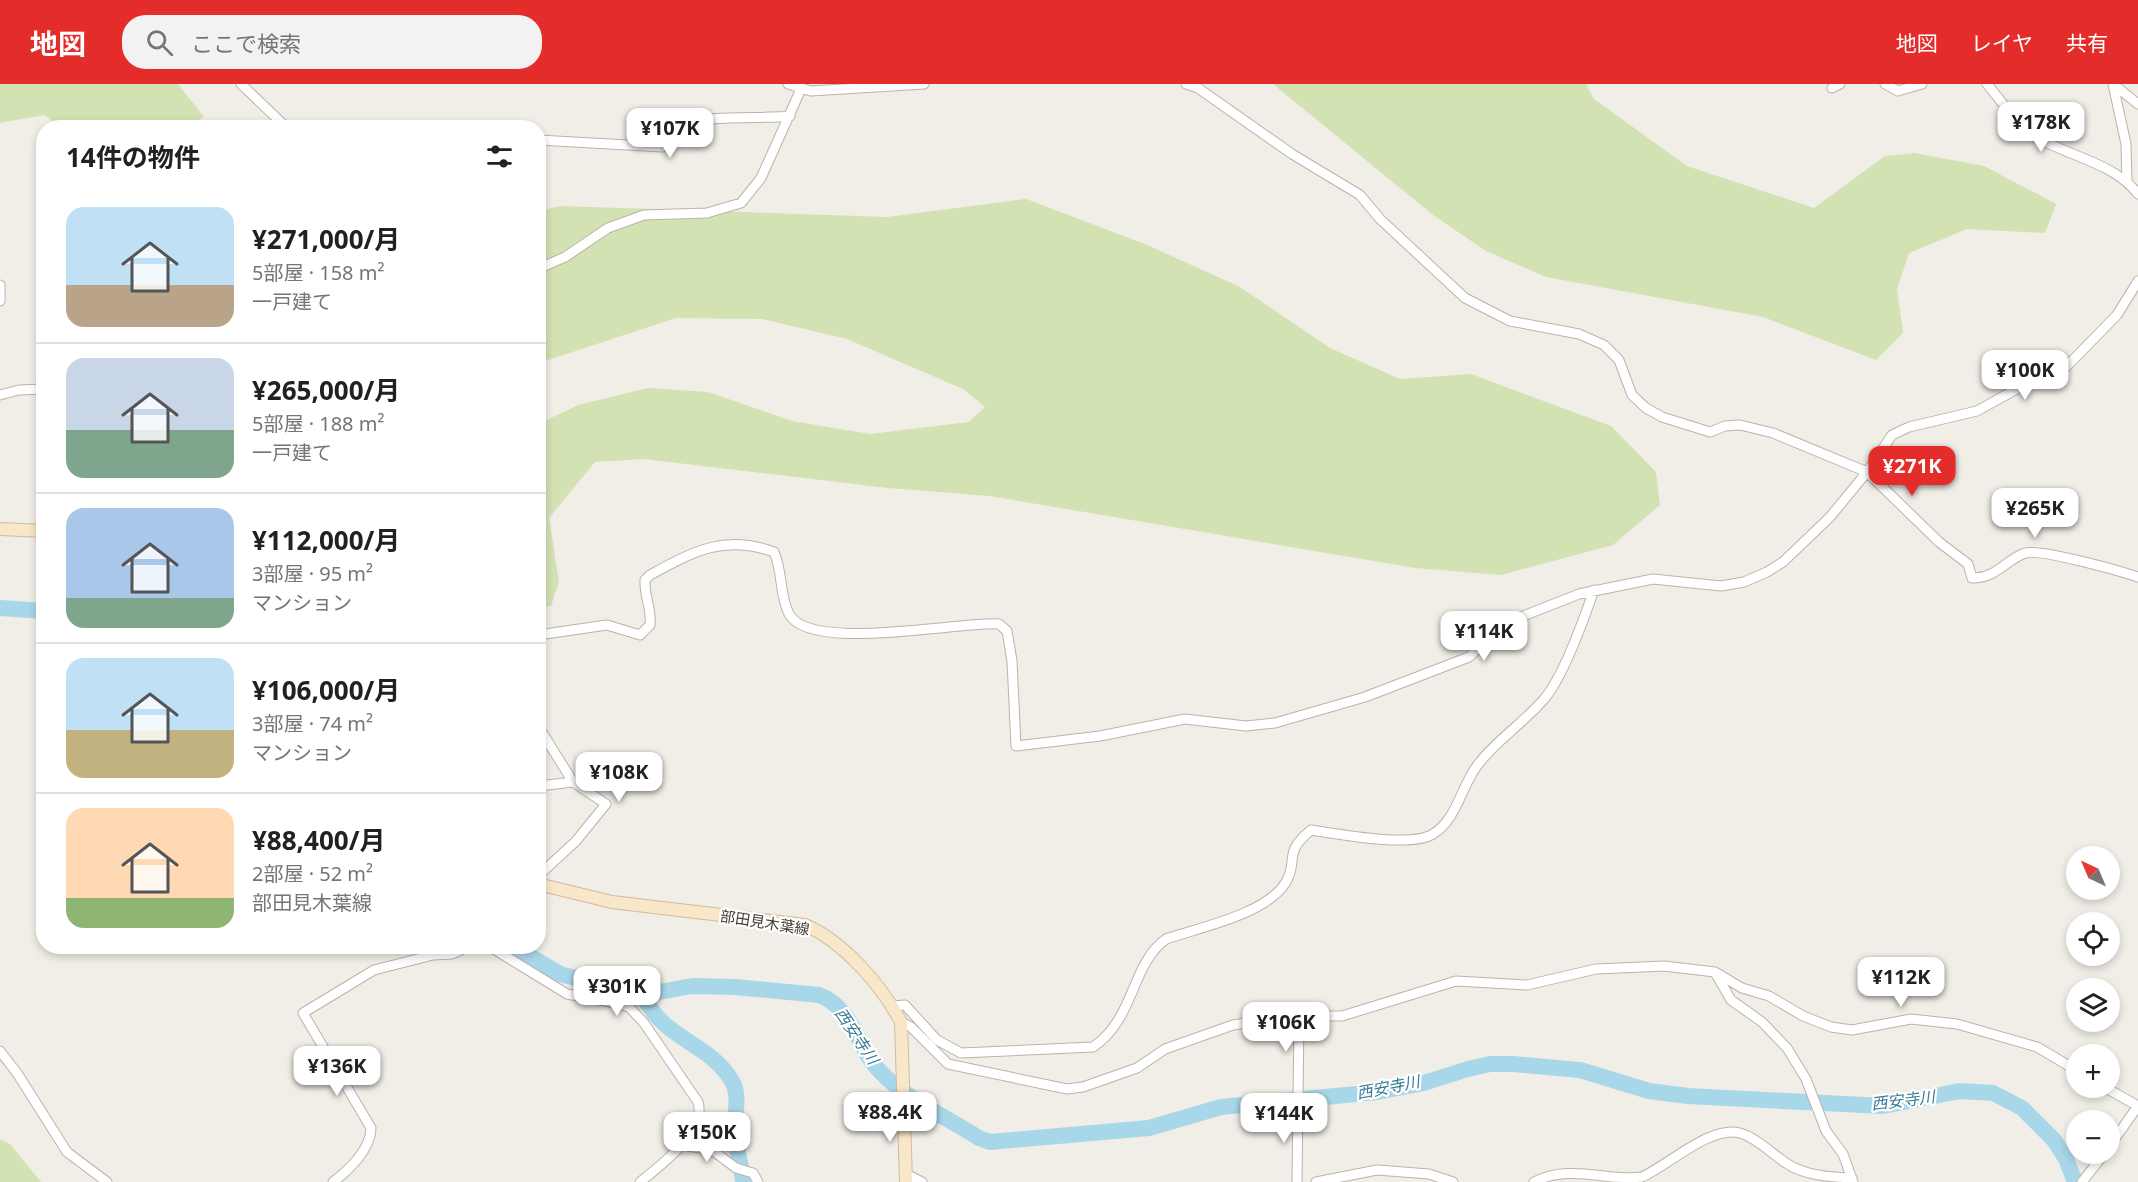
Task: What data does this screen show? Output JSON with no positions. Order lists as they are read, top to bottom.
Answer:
{
  "streets": {
    "main road": ["部田見木葉線"]
  },
  "water": ["西安寺川"],
  "north": "top left",
  "page": {
    "header": "地図",
    "search": "ここで検索",
    "nav": ["地図", "レイヤ", "共有"],
    "price": [
      "¥178K",
      "¥107K",
      "¥100K",
      "¥271K",
      "¥265K",
      "¥114K",
      "¥108K",
      "¥112K",
      "¥301K",
      "¥106K",
      "¥136K",
      "¥88.4K",
      "¥144K",
      "¥150K"
    ],
    "heading": "14件の物件",
    "list": [
      {
        "name": "¥271,000/月",
        "note": "5部屋 · 158 m² · 一戸建て"
      },
      {
        "name": "¥265,000/月",
        "note": "5部屋 · 188 m² · 一戸建て"
      },
      {
        "name": "¥112,000/月",
        "note": "3部屋 · 95 m² · マンション"
      },
      {
        "name": "¥106,000/月",
        "note": "3部屋 · 74 m² · マンション"
      },
      {
        "name": "¥88,400/月",
        "note": "2部屋 · 52 m² · 部田見木葉線"
      }
    ],
    "map_buttons": ["+", "−"]
  }
}
